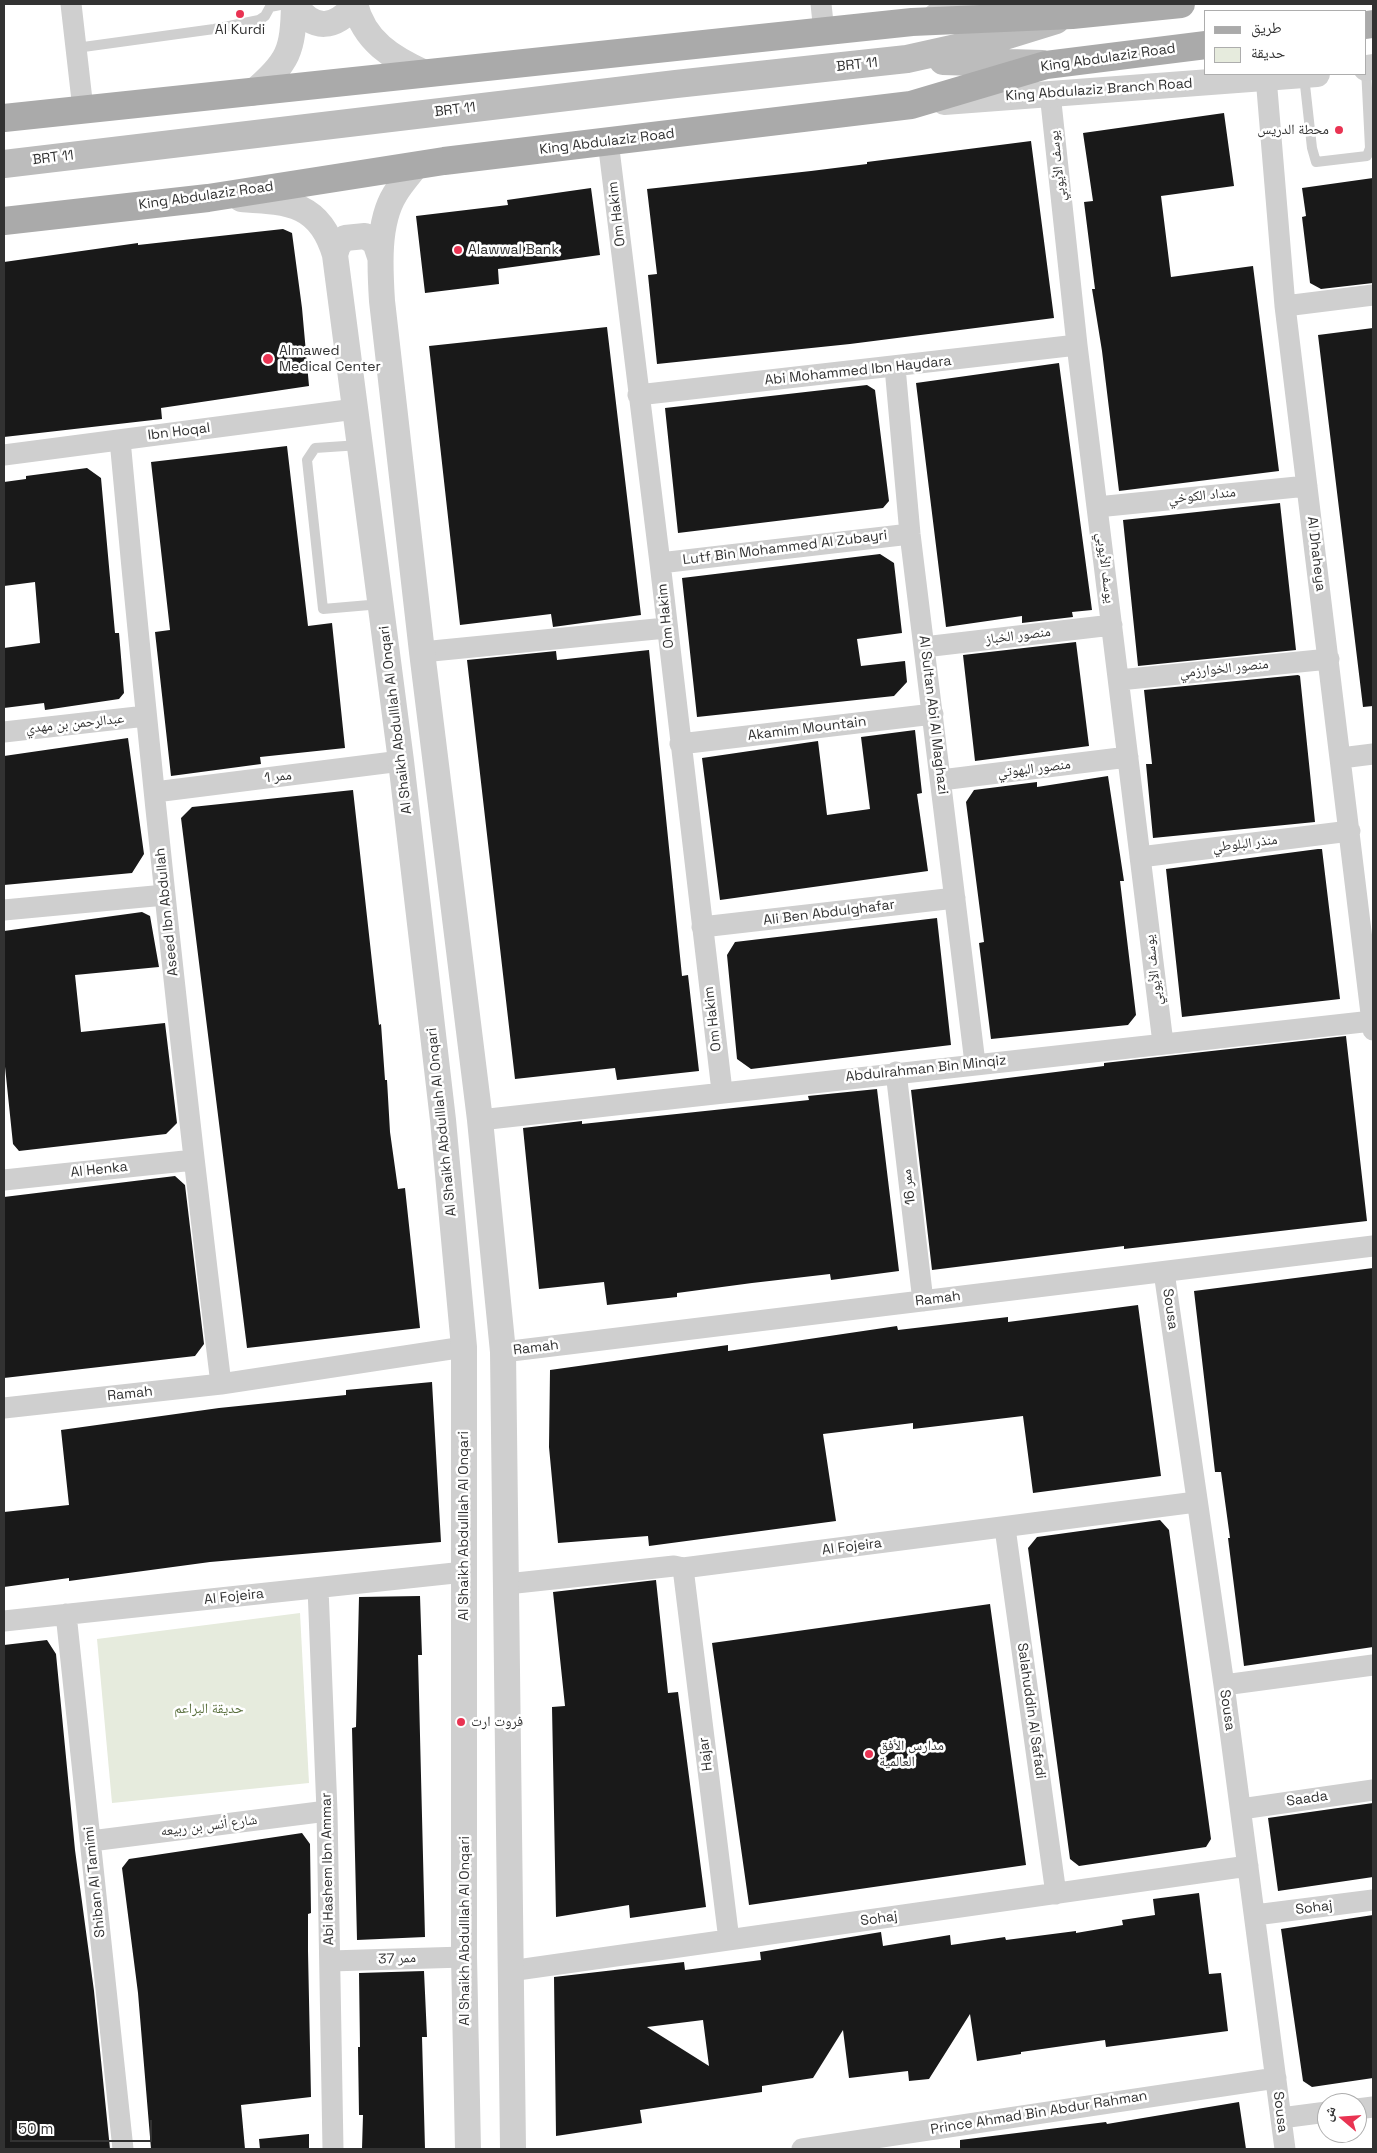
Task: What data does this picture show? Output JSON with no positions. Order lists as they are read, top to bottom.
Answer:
{
  "streets": {
    "main road": ["King Abdulaziz Road", "BRT 11"],
    "street": [
      "King Abdulaziz Branch Road",
      "يوسف الأيوبي",
      "Om Hakim",
      "Abi Mohammed Ibn Haydara",
      "Ibn Hoqal",
      "منداد الكوخي",
      "Lutf Bin Mohammed Al Zubayri",
      "Al Dhaheya",
      "منصور الخباز",
      "منصور الخوارزمي",
      "Al Sultan Abi Al Maghazi",
      "Al Shaikh Abdulllah Al Onqari",
      "عبدالرحمن بن مهدي",
      "Akamim Mountain",
      "منصور البهوتي",
      "ممر 1",
      "منذر البلوطي",
      "Aseed Ibn Abdullah",
      "Ali Ben Abdulghafar",
      "Abdulrahman Bin Minqiz",
      "Al Henka",
      "ممر 16",
      "Ramah",
      "Sousa",
      "Al Fojeira",
      "Salahuddin Al Safadi",
      "Hajar",
      "Saada",
      "شارع أنس بن ربيعه",
      "Abi Hashem Ibn Ammar",
      "Shiban Al Tamimi",
      "Sohaj",
      "ممر 37",
      "Prince Ahmad Bin Abdur Rahman"
    ]
  },
  "crossings": [
    ["King Abdulaziz Road", "BRT 11"],
    ["King Abdulaziz Road", "King Abdulaziz Branch Road"],
    ["King Abdulaziz Road", "Om Hakim"],
    ["King Abdulaziz Road", "Al Shaikh Abdulllah Al Onqari"],
    ["King Abdulaziz Branch Road", "يوسف الأيوبي"],
    ["King Abdulaziz Branch Road", "Al Dhaheya"],
    ["يوسف الأيوبي", "Abi Mohammed Ibn Haydara"],
    ["يوسف الأيوبي", "منداد الكوخي"],
    ["يوسف الأيوبي", "منصور الخباز"],
    ["يوسف الأيوبي", "منصور الخوارزمي"],
    ["يوسف الأيوبي", "منصور البهوتي"],
    ["يوسف الأيوبي", "منذر البلوطي"],
    ["يوسف الأيوبي", "Abdulrahman Bin Minqiz"],
    ["Om Hakim", "Abi Mohammed Ibn Haydara"],
    ["Om Hakim", "Lutf Bin Mohammed Al Zubayri"],
    ["Om Hakim", "Akamim Mountain"],
    ["Om Hakim", "Ali Ben Abdulghafar"],
    ["Om Hakim", "Abdulrahman Bin Minqiz"],
    ["Abi Mohammed Ibn Haydara", "Al Sultan Abi Al Maghazi"],
    ["Ibn Hoqal", "Al Shaikh Abdulllah Al Onqari"],
    ["Ibn Hoqal", "Aseed Ibn Abdullah"],
    ["منداد الكوخي", "Al Dhaheya"],
    ["Lutf Bin Mohammed Al Zubayri", "Al Sultan Abi Al Maghazi"],
    ["Al Dhaheya", "منصور الخوارزمي"],
    ["Al Dhaheya", "منذر البلوطي"],
    ["Al Dhaheya", "Abdulrahman Bin Minqiz"],
    ["منصور الخباز", "Al Sultan Abi Al Maghazi"],
    ["Al Sultan Abi Al Maghazi", "Akamim Mountain"],
    ["Al Sultan Abi Al Maghazi", "منصور البهوتي"],
    ["Al Sultan Abi Al Maghazi", "Ali Ben Abdulghafar"],
    ["Al Sultan Abi Al Maghazi", "Abdulrahman Bin Minqiz"],
    ["Al Shaikh Abdulllah Al Onqari", "ممر 1"],
    ["Al Shaikh Abdulllah Al Onqari", "Ramah"],
    ["Al Shaikh Abdulllah Al Onqari", "Al Fojeira"],
    ["Al Shaikh Abdulllah Al Onqari", "ممر 37"],
    ["عبدالرحمن بن مهدي", "Aseed Ibn Abdullah"],
    ["ممر 1", "Aseed Ibn Abdullah"],
    ["Aseed Ibn Abdullah", "Al Henka"],
    ["Aseed Ibn Abdullah", "Ramah"],
    ["Abdulrahman Bin Minqiz", "ممر 16"],
    ["ممر 16", "Ramah"],
    ["Ramah", "Sousa"],
    ["Sousa", "Al Fojeira"],
    ["Sousa", "Saada"],
    ["Sousa", "Sohaj"],
    ["Sousa", "Prince Ahmad Bin Abdur Rahman"],
    ["Al Fojeira", "Salahuddin Al Safadi"],
    ["Al Fojeira", "Hajar"],
    ["Al Fojeira", "Abi Hashem Ibn Ammar"],
    ["Al Fojeira", "Shiban Al Tamimi"],
    ["Salahuddin Al Safadi", "Sohaj"],
    ["Hajar", "Sohaj"],
    ["شارع أنس بن ربيعه", "Abi Hashem Ibn Ammar"],
    ["شارع أنس بن ربيعه", "Shiban Al Tamimi"],
    ["Abi Hashem Ibn Ammar", "ممر 37"]
  ],
  "parks": ["حديقة البراعم"],
  "places": [
    "Al Kurdi",
    "محطة الدريس",
    "Alawwal Bank",
    "Almawed Medical Center",
    "فروت ارت",
    "مدارس الأفق العالمية"
  ],
  "legend": ["طريق", "حديقة"],
  "scale_bar": "50 m",
  "north": "left"
}
